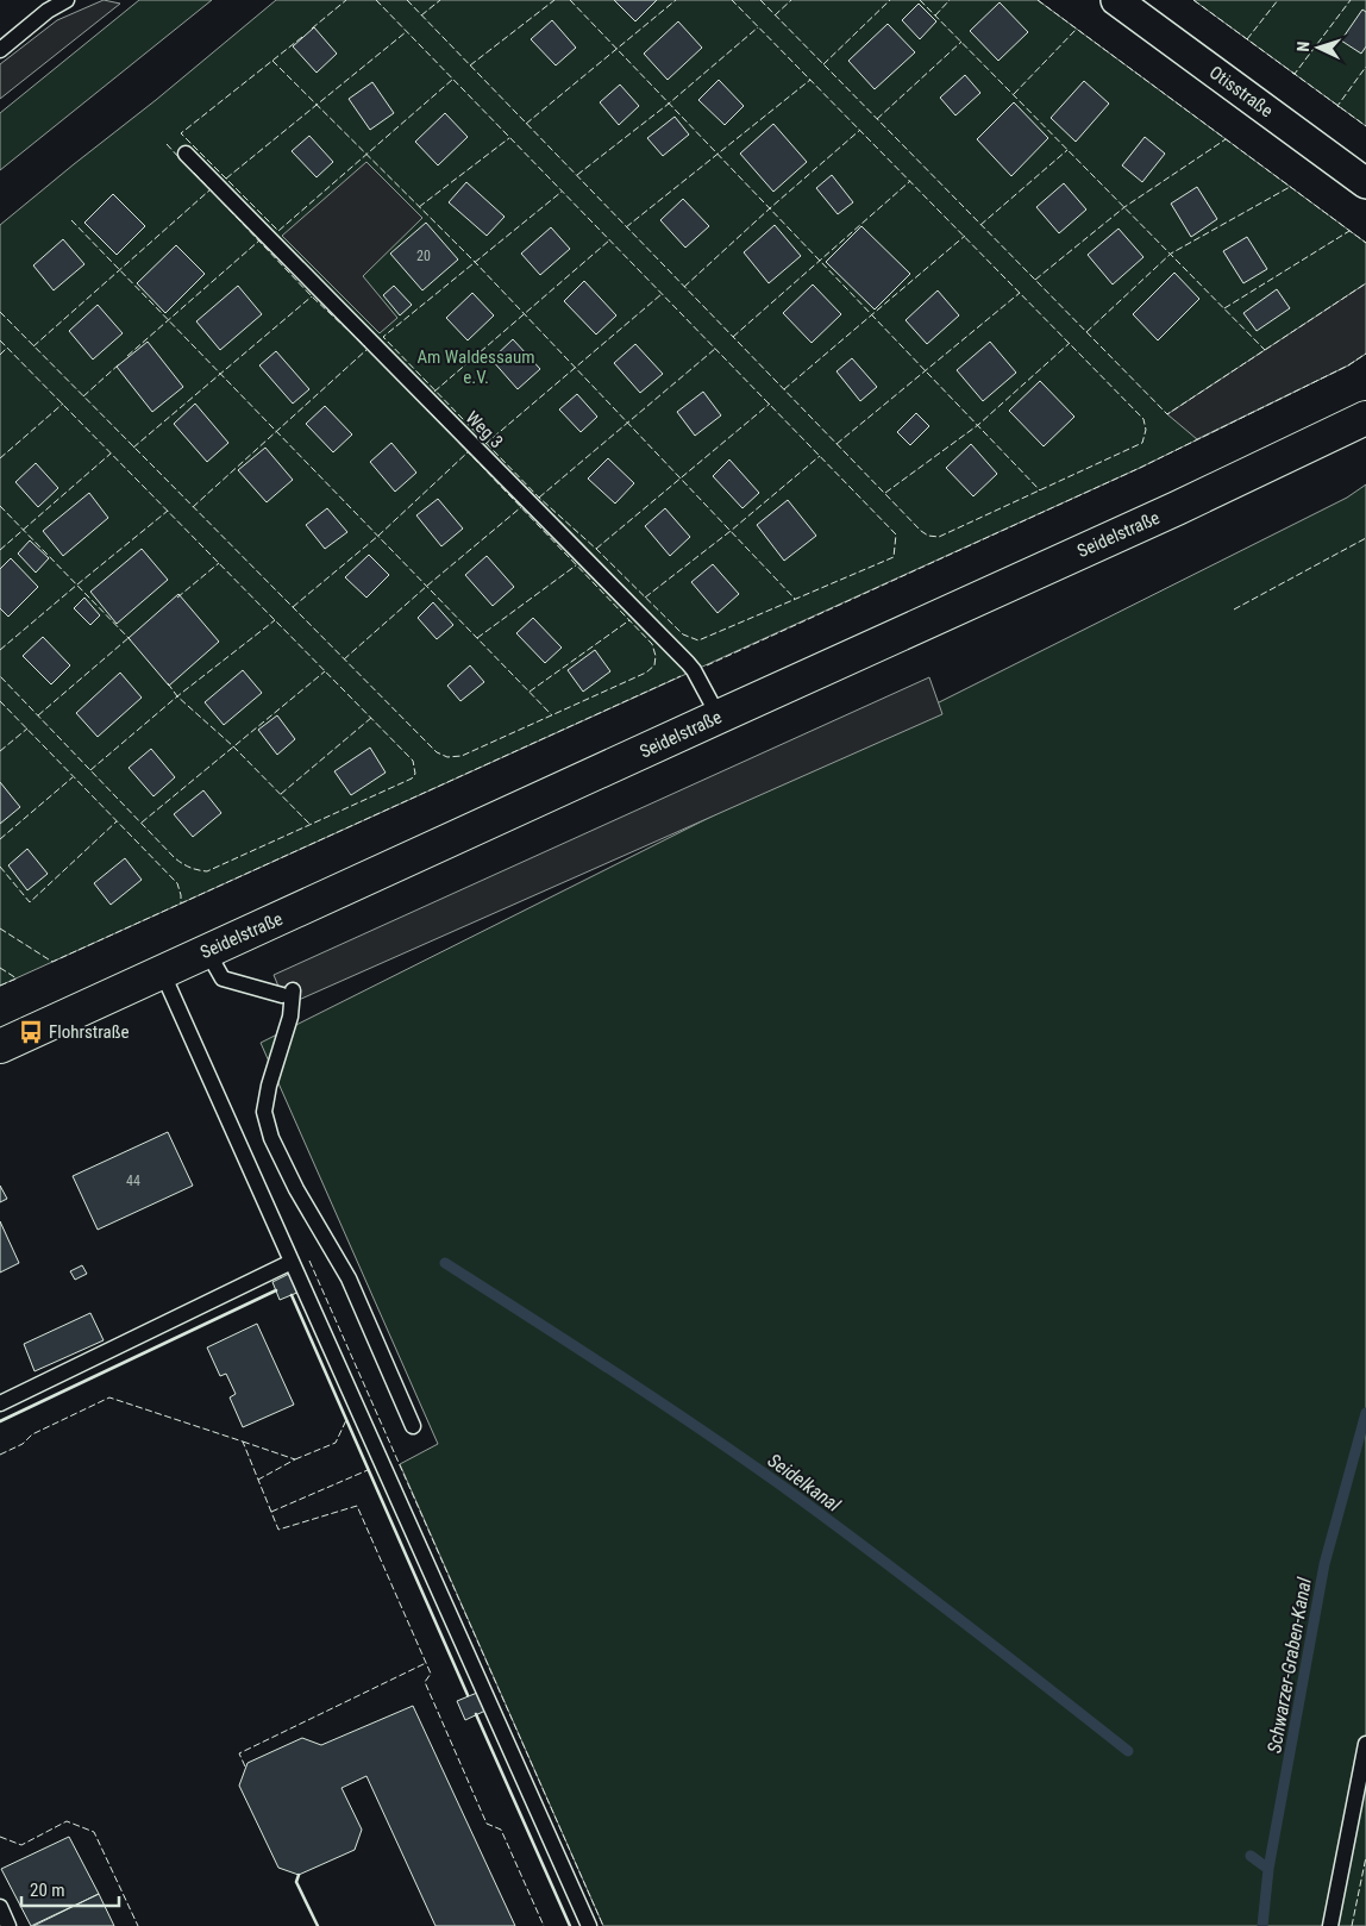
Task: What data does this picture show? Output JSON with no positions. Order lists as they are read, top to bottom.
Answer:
{
  "streets": {
    "main road": ["Seidelstraße"],
    "street": ["Otisstraße"],
    "lane": ["Weg 3"]
  },
  "crossings": [
    ["Weg 3", "Seidelstraße"]
  ],
  "water": ["Seidelkanal", "Schwarzer-Graben-Kanal"],
  "parks": ["Am Waldessaum e.V."],
  "places": {
    "bus stop": ["Flohrstraße"]
  },
  "house_numbers": ["20", "44"],
  "scale_bar": "20 m",
  "north": "left"
}
